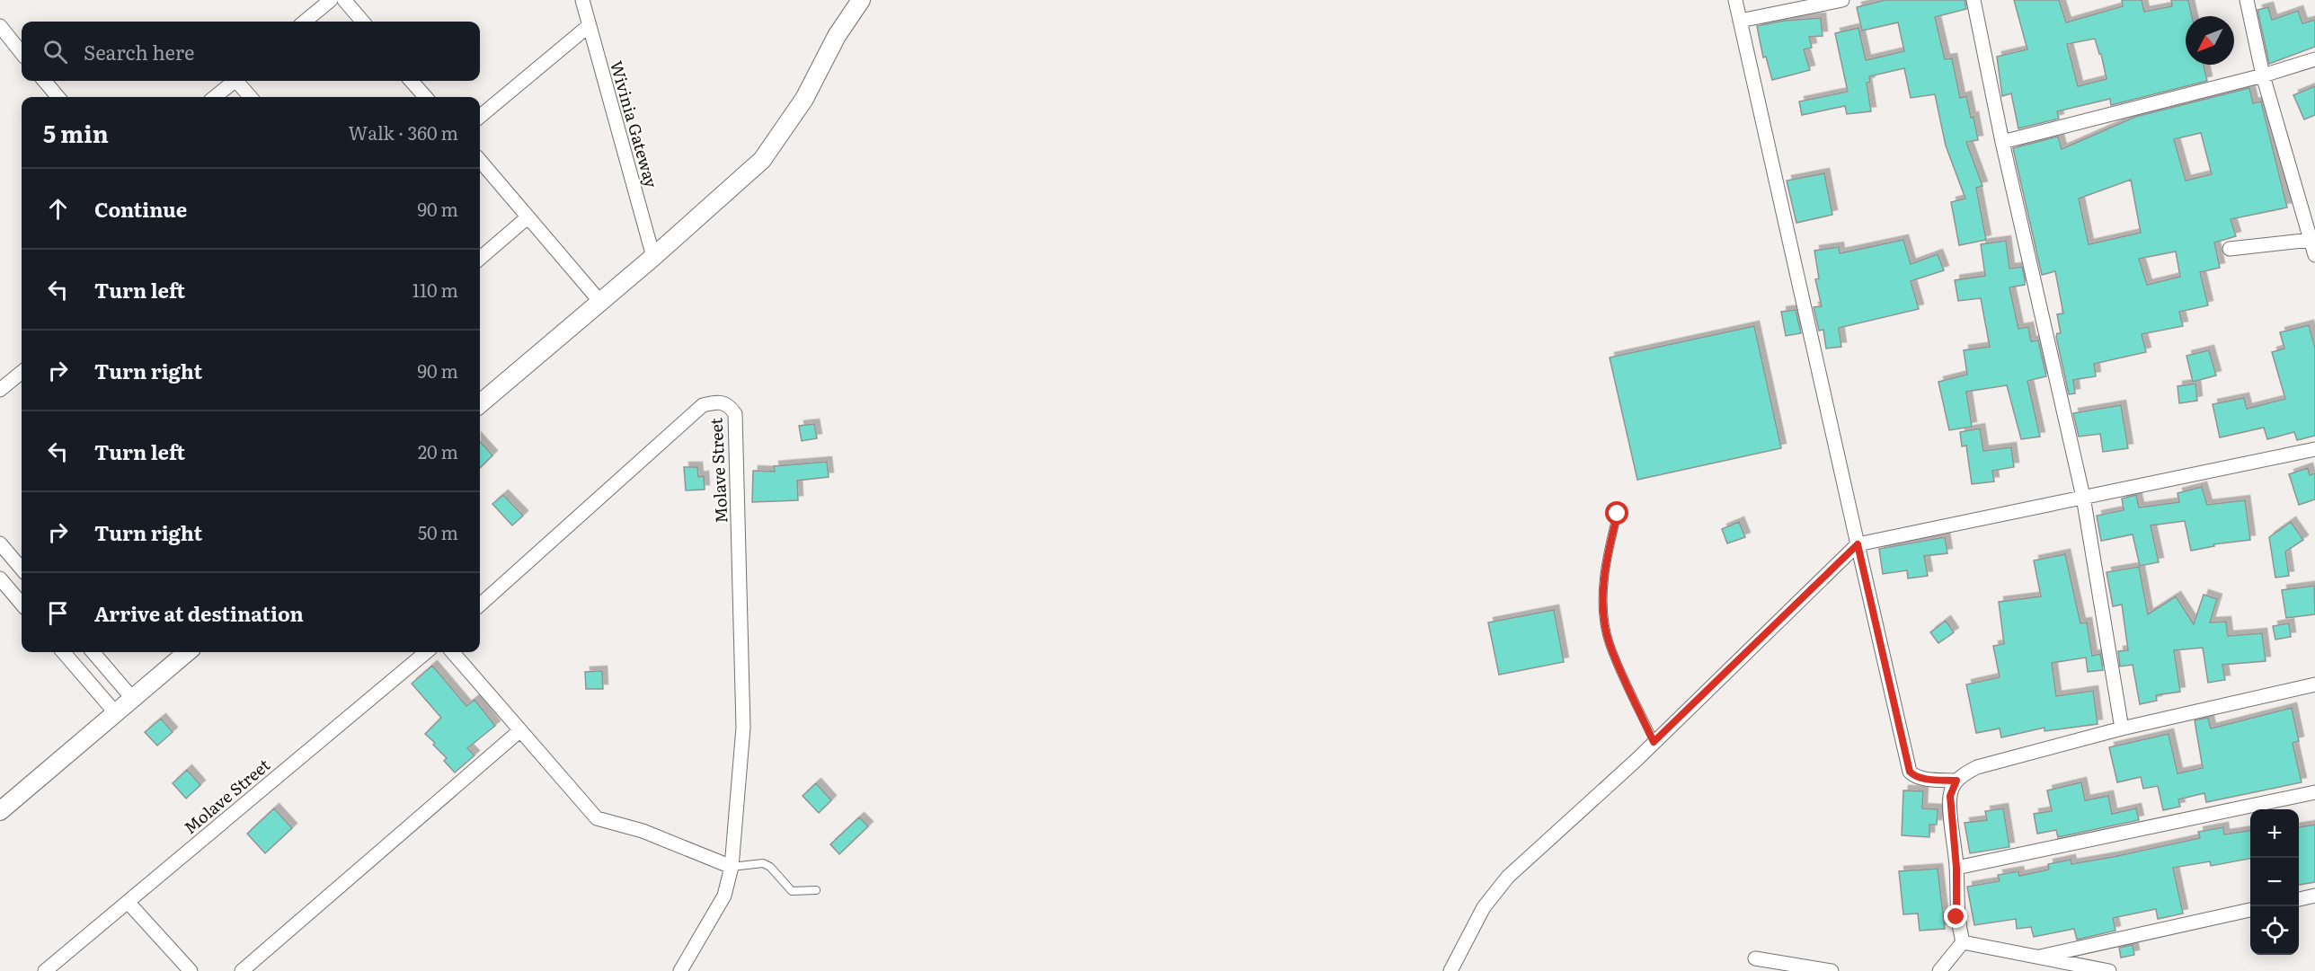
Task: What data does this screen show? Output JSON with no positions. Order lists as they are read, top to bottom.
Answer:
{
  "streets": {
    "street": ["Wivinia Gateway", "Molave Street"]
  },
  "north": "bottom left",
  "page": {
    "search": "Search here",
    "heading": ["5 min", "Walk · 360 m"],
    "list": [
      ["Continue", "90 m"],
      ["Turn left", "110 m"],
      ["Turn right", "90 m"],
      ["Turn left", "20 m"],
      ["Turn right", "50 m"],
      "Arrive at destination"
    ],
    "map_buttons": ["+", "−"]
  }
}
